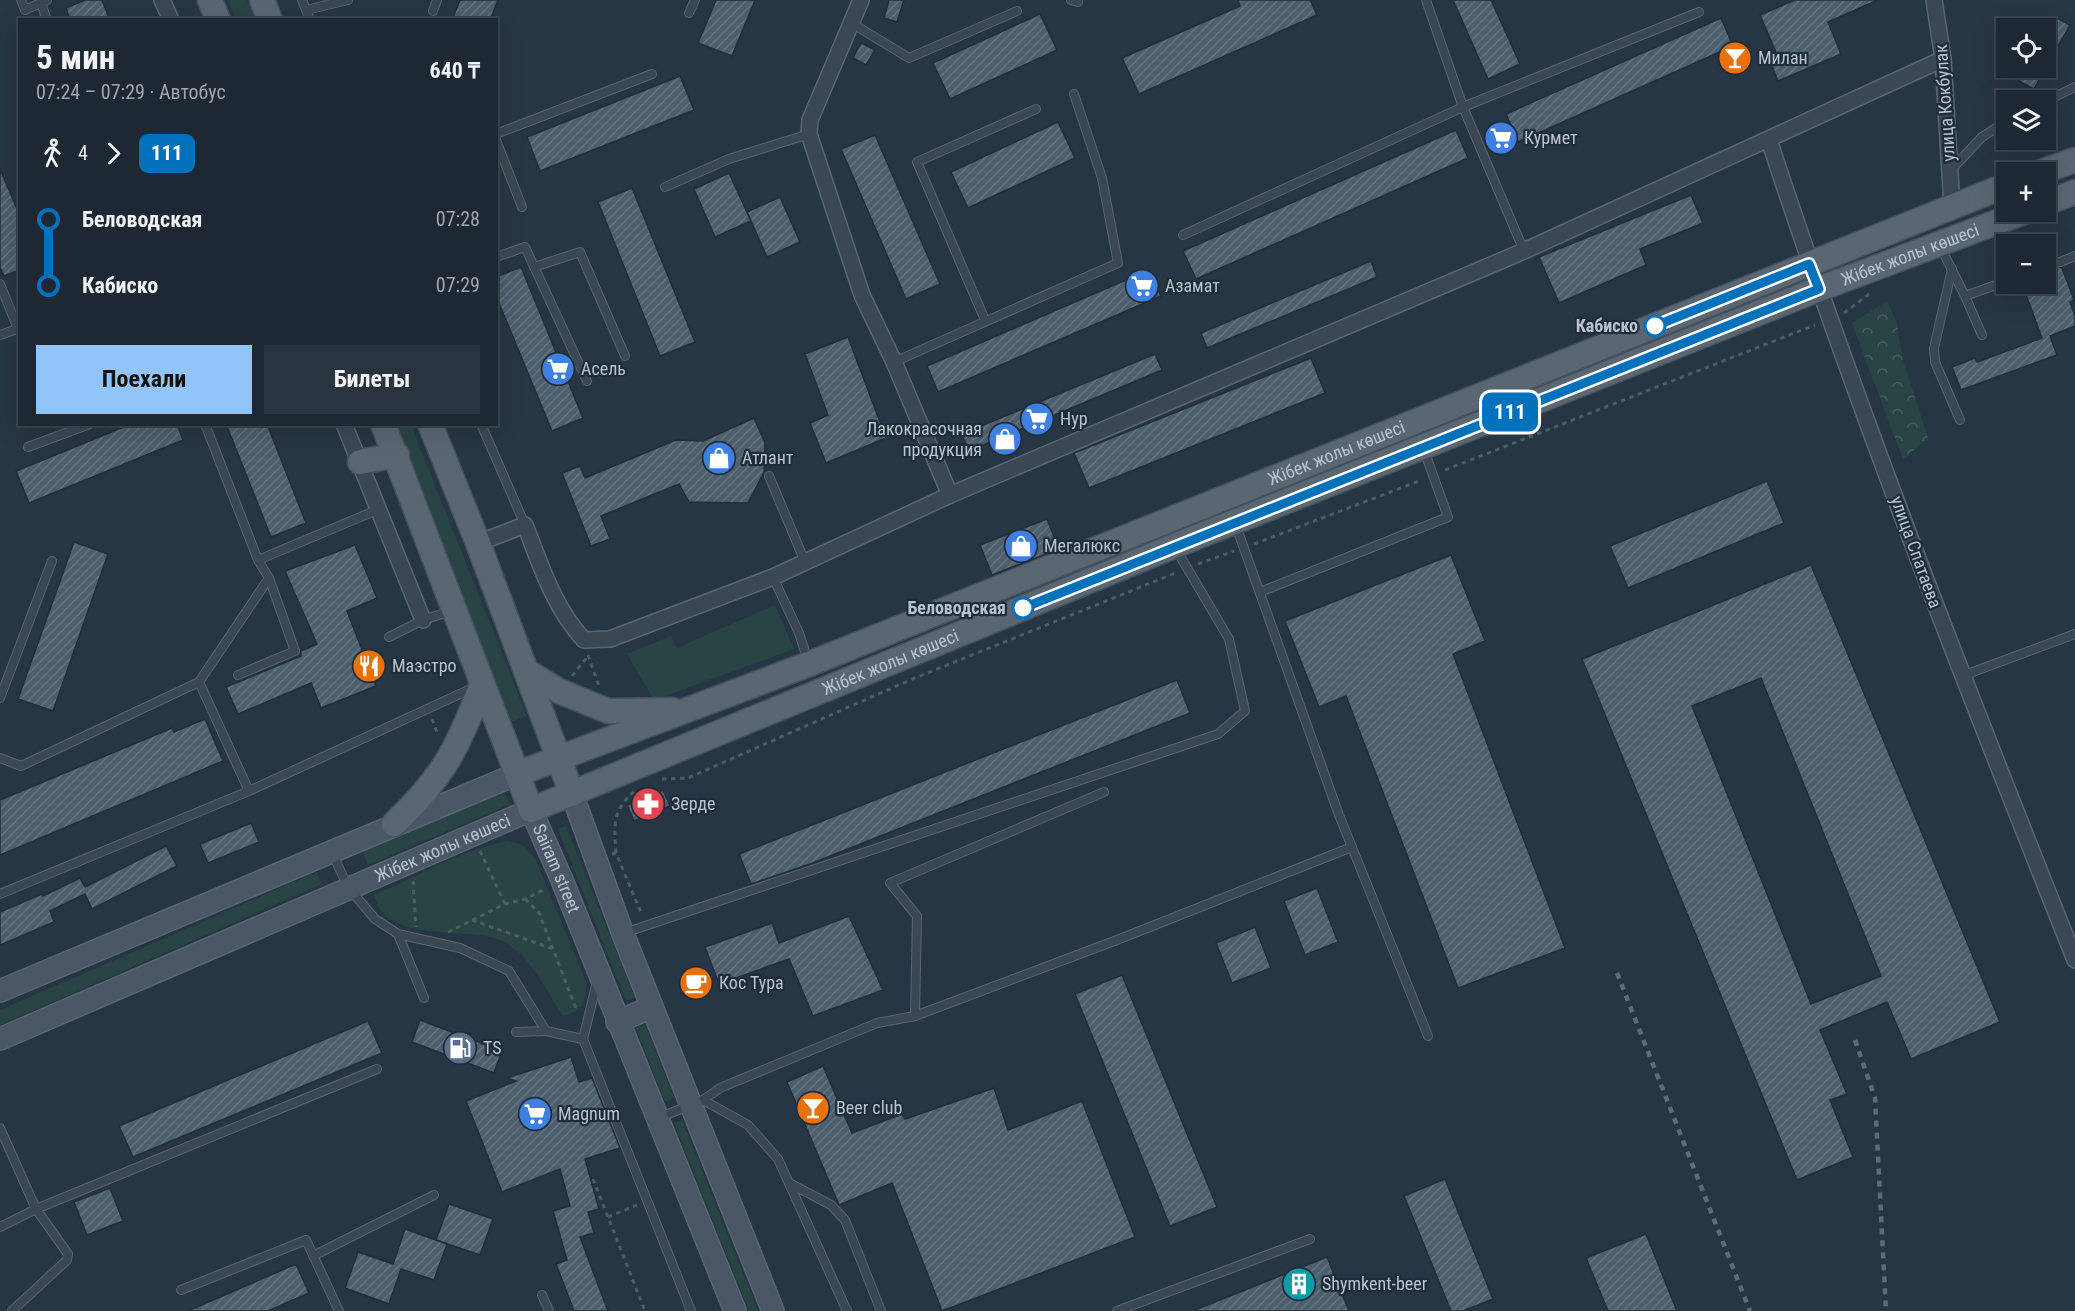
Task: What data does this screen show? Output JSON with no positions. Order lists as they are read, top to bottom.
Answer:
{
  "streets": {
    "main road": ["Жібек жолы көшесі", "Sairam street"],
    "street": ["улица Кокбулак", "улица Спатаева"]
  },
  "crossings": [
    ["улица Кокбулак", "Жібек жолы көшесі"],
    ["Жібек жолы көшесі", "улица Спатаева"],
    ["Жібек жолы көшесі", "Sairam street"]
  ],
  "places": {
    "bar": ["Милан", "Beer club"],
    "supermarket": [
      "Курмет",
      "Азамат",
      "Асель",
      "Нур",
      "Magnum"
    ],
    "other": ["Кабиско", "Беловодская"],
    "shop": ["Лакокрасочная продукция", "Атлант", "Мегалюкс"],
    "restaurant": ["Маэстро"],
    "pharmacy": ["Зерде"],
    "cafe": ["Кос Тура"],
    "fuel station": ["TS"],
    "building": ["Shymkent-beer"]
  },
  "lines": ["bus line 111"],
  "page": {
    "on_map": "111",
    "map_buttons": ["+", "−"],
    "heading": ["5 мин", "07:24 – 07:29 · Автобус", "640 ₸"],
    "legs": ["4", "111"],
    "list": [
      {
        "name": "Беловодская",
        "value": "07:28"
      },
      {
        "name": "Кабиско",
        "value": "07:29"
      }
    ],
    "buttons": ["Поехали", "Билеты"]
  }
}
